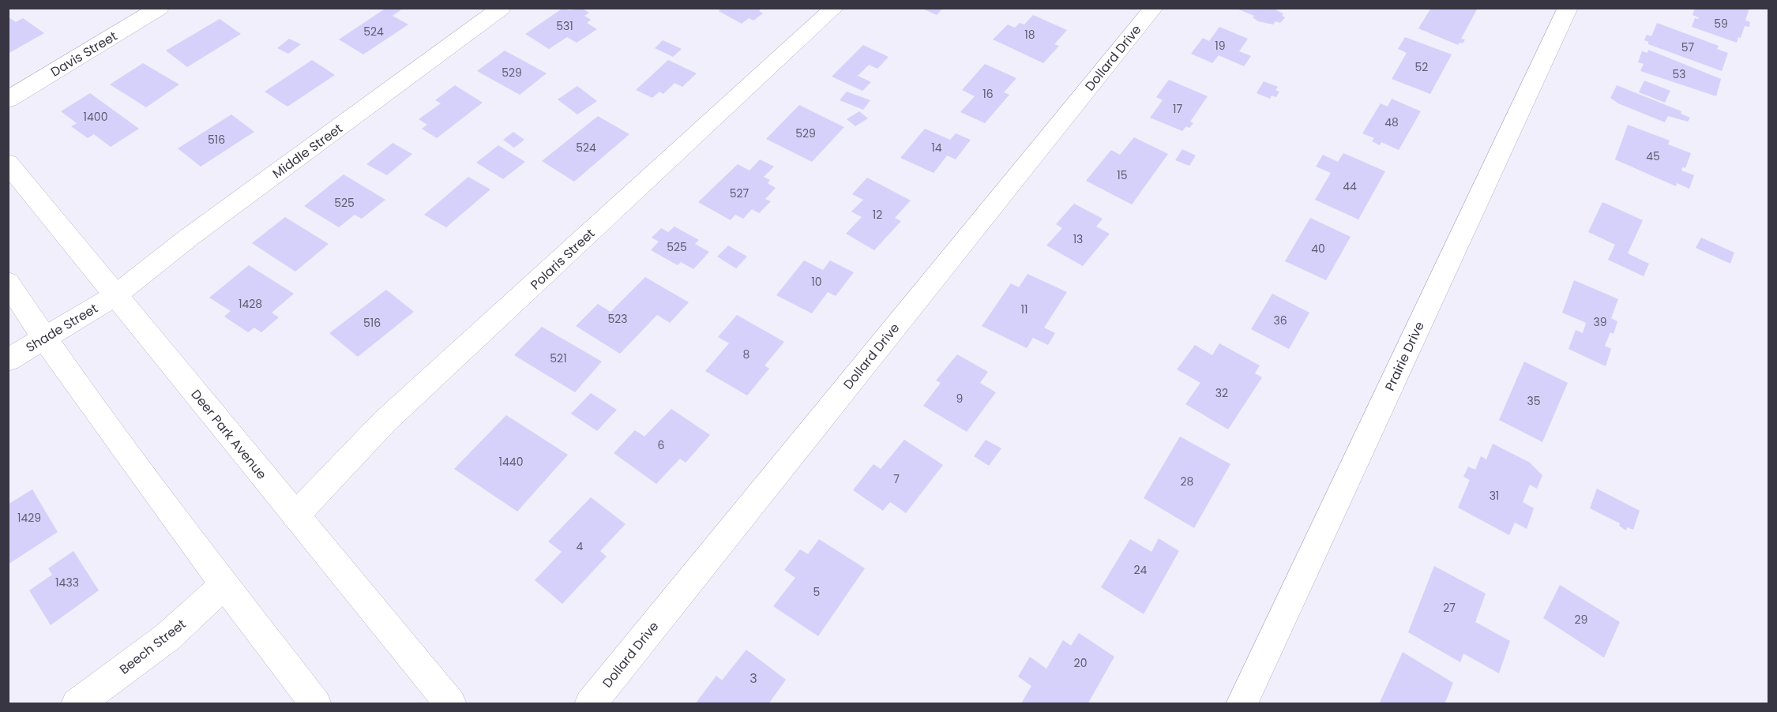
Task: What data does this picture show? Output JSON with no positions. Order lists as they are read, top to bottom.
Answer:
{
  "streets": {
    "street": [
      "Davis Street",
      "Dollard Drive",
      "Middle Street",
      "Polaris Street",
      "Shade Street",
      "Prairie Drive",
      "Deer Park Avenue",
      "Beech Street"
    ]
  },
  "crossings": [
    ["Middle Street", "Shade Street"],
    ["Middle Street", "Deer Park Avenue"],
    ["Polaris Street", "Deer Park Avenue"],
    ["Shade Street", "Deer Park Avenue"]
  ],
  "house_numbers": [
    "59",
    "531",
    "524",
    "18",
    "19",
    "57",
    "52",
    "529",
    "53",
    "16",
    "17",
    "1400",
    "48",
    "529",
    "516",
    "524",
    "14",
    "45",
    "15",
    "44",
    "527",
    "525",
    "12",
    "13",
    "525",
    "40",
    "10",
    "1428",
    "11",
    "523",
    "36",
    "39",
    "516",
    "8",
    "521",
    "32",
    "9",
    "35",
    "6",
    "1440",
    "7",
    "28",
    "31",
    "1429",
    "4",
    "24",
    "1433",
    "5",
    "27",
    "29",
    "20",
    "3"
  ]
}
